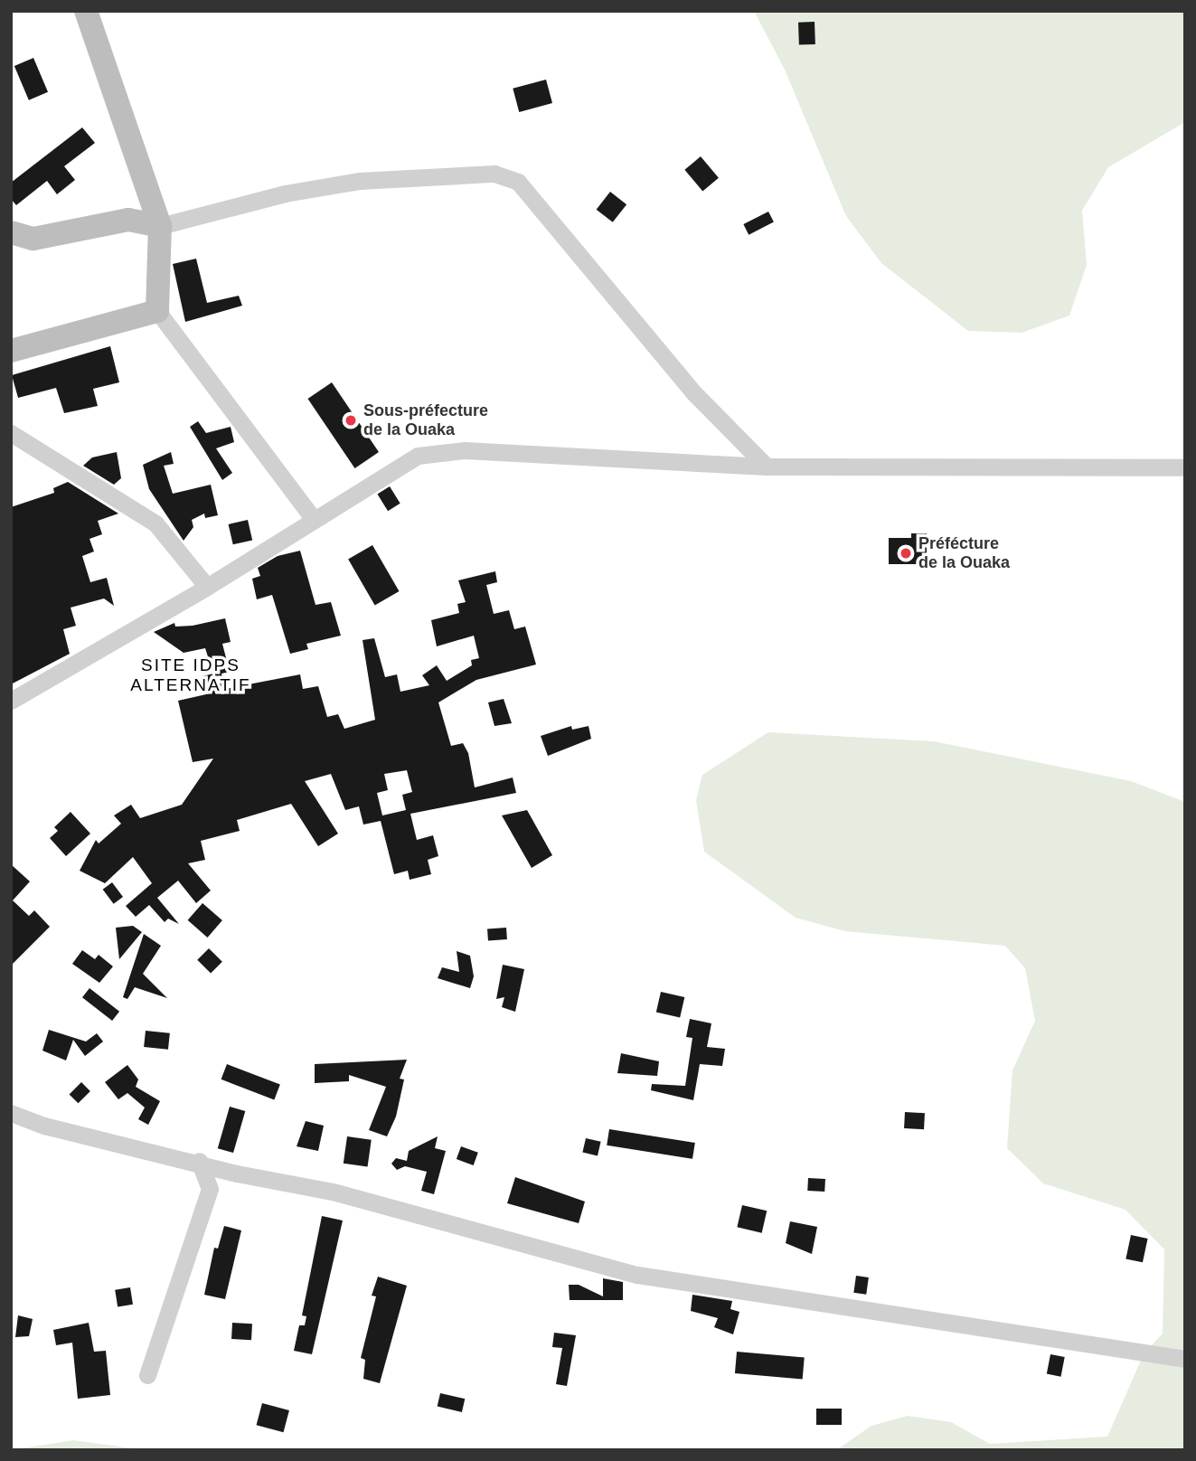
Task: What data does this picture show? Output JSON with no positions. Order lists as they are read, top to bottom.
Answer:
{
  "districts": ["SITE IDPS ALTERNATIF"],
  "places": ["Sous-préfecture de la Ouaka", "Préfécture de la Ouaka"]
}
